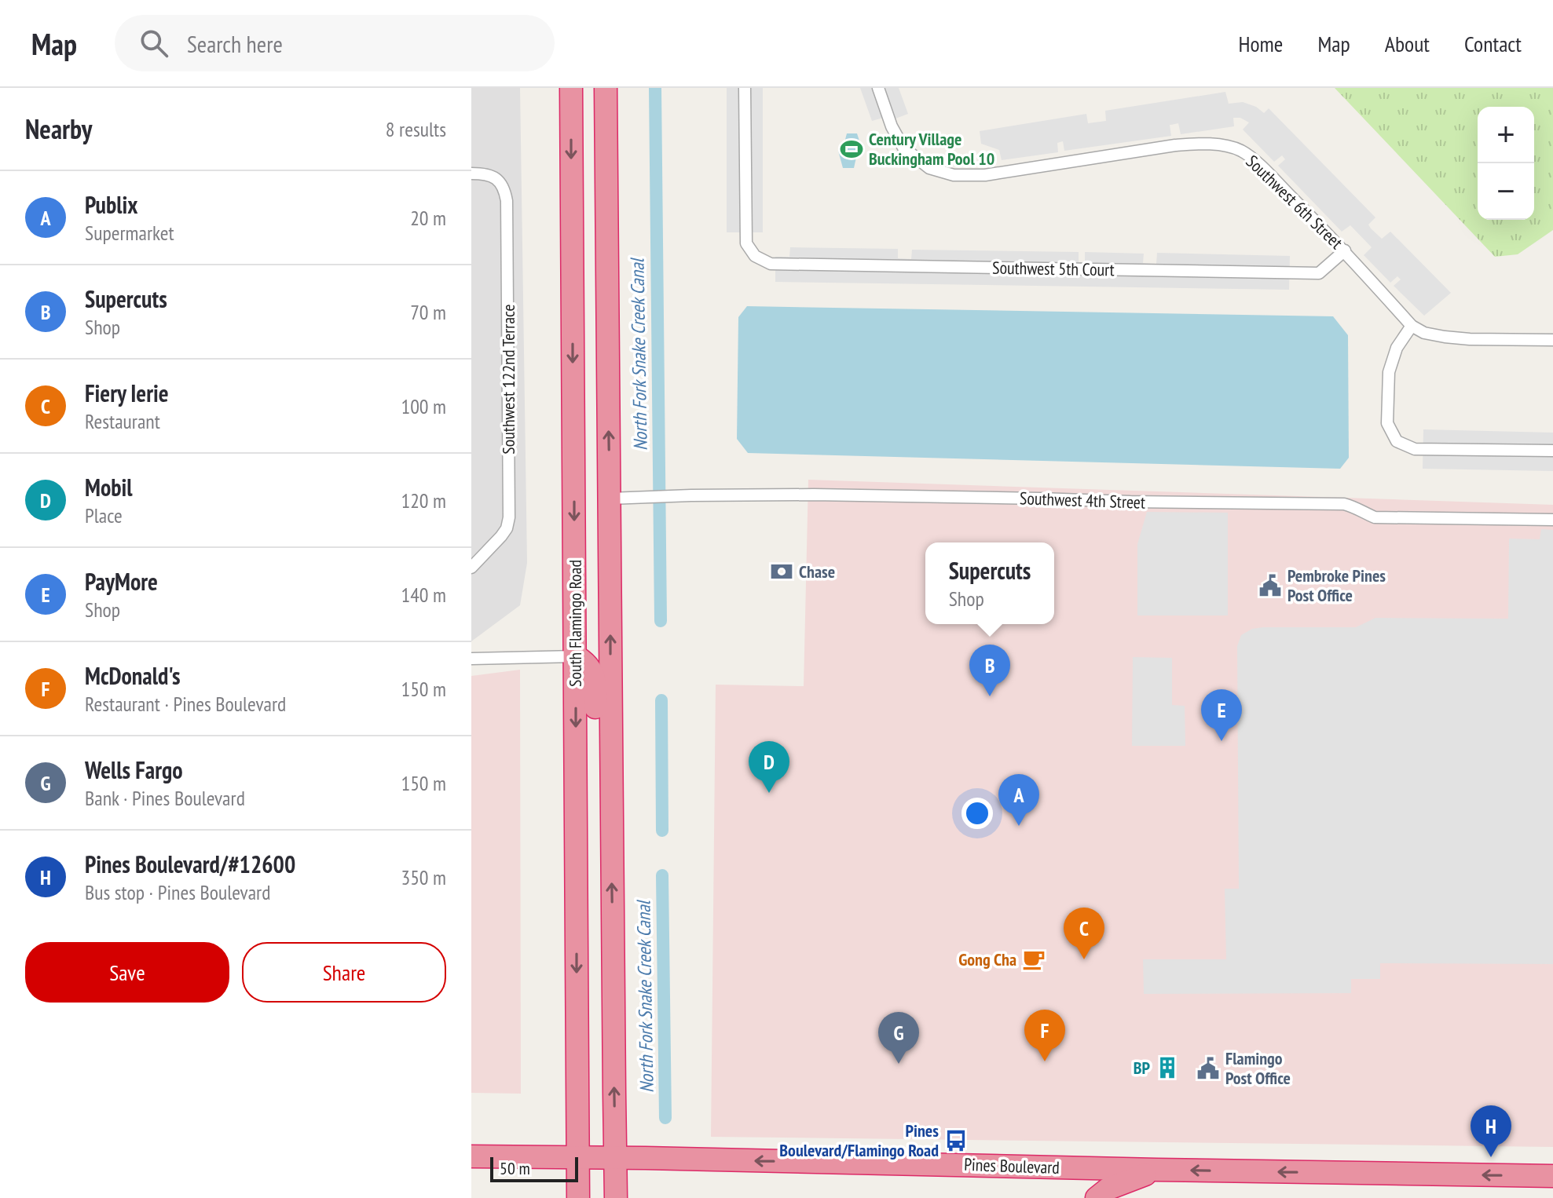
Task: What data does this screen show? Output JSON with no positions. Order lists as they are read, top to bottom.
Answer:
{
  "streets": {
    "highway": ["South Flamingo Road", "Pines Boulevard"],
    "street": [
      "Southwest 6th Street",
      "Southwest 5th Court",
      "Southwest 122nd Terrace",
      "Southwest 4th Street"
    ]
  },
  "crossings": [
    ["Southwest 6th Street", "Southwest 5th Court"],
    ["Southwest 4th Street", "South Flamingo Road"],
    ["South Flamingo Road", "Pines Boulevard"]
  ],
  "one_way": ["Pines Boulevard"],
  "water": ["North Fork Snake Creek Canal"],
  "places": {
    "sports": ["Century Village Buckingham Pool 10"],
    "bank": ["Chase"],
    "public building": ["Pembroke Pines Post Office", "Flamingo Post Office"],
    "cafe": ["Gong Cha"],
    "building": ["BP"],
    "bus stop": ["Pines Boulevard/Flamingo Road"]
  },
  "scale_bar": "50 m",
  "page": {
    "header": "Map",
    "search": "Search here",
    "nav": [
      "Home",
      "Map",
      "About",
      "Contact"
    ],
    "heading": ["Nearby", "8 results"],
    "map_buttons": ["+", "−"],
    "list": [
      {
        "mark": "A",
        "name": "Publix",
        "note": "Supermarket",
        "value": "20 m"
      },
      {
        "mark": "B",
        "name": "Supercuts",
        "note": "Shop",
        "value": "70 m"
      },
      {
        "mark": "C",
        "name": "Fiery Ierie",
        "note": "Restaurant",
        "value": "100 m"
      },
      {
        "mark": "D",
        "name": "Mobil",
        "note": "Place",
        "value": "120 m"
      },
      {
        "mark": "E",
        "name": "PayMore",
        "note": "Shop",
        "value": "140 m"
      },
      {
        "mark": "F",
        "name": "McDonald's",
        "note": "Restaurant · Pines Boulevard",
        "value": "150 m"
      },
      {
        "mark": "G",
        "name": "Wells Fargo",
        "note": "Bank · Pines Boulevard",
        "value": "150 m"
      },
      {
        "mark": "H",
        "name": "Pines Boulevard/#12600",
        "note": "Bus stop · Pines Boulevard",
        "value": "350 m"
      }
    ],
    "popup": ["Supercuts", "Shop"],
    "pins": [
      "B",
      "E",
      "D",
      "A",
      "C",
      "F",
      "G",
      "H"
    ],
    "buttons": ["Save", "Share"],
    "scale": "50 m"
  }
}
